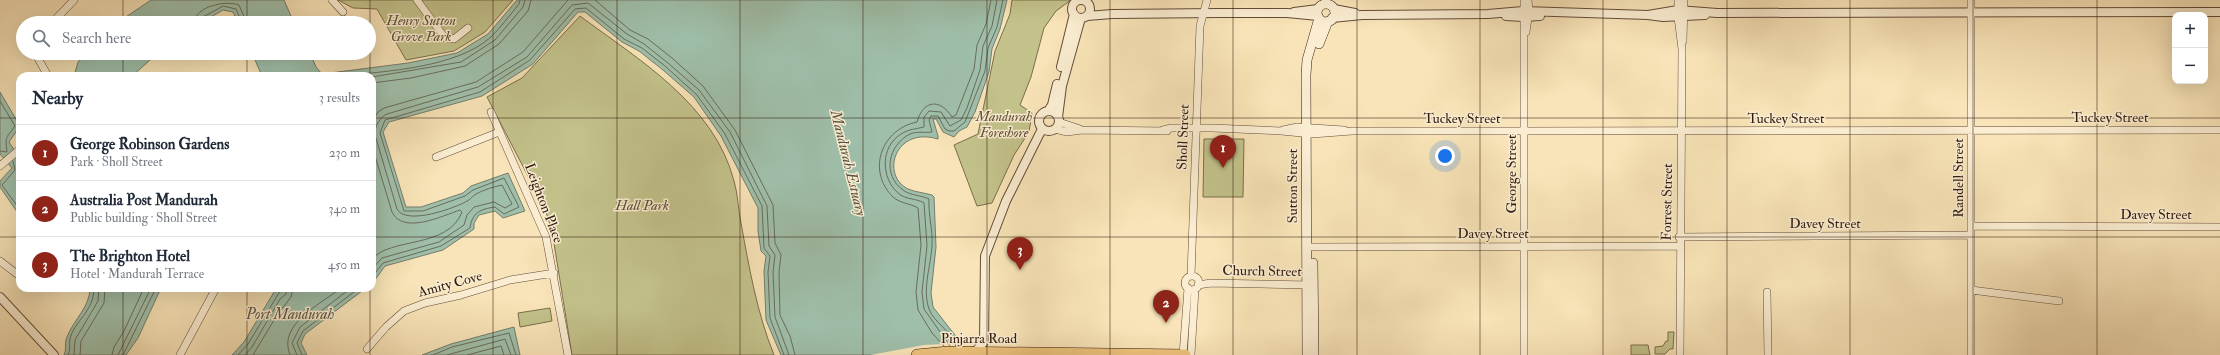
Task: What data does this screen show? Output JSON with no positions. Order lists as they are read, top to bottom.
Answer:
{
  "streets": {
    "main road": ["Sutton Street", "Pinjarra Road"],
    "street": [
      "Tuckey Street",
      "Sholl Street",
      "George Street",
      "Randell Street",
      "Forrest Street",
      "Leighton Place",
      "Davey Street",
      "Church Street",
      "Amity Cove"
    ]
  },
  "crossings": [
    ["Tuckey Street", "Sholl Street"],
    ["Tuckey Street", "George Street"],
    ["Tuckey Street", "Randell Street"],
    ["Tuckey Street", "Sutton Street"],
    ["Tuckey Street", "Forrest Street"],
    ["Sholl Street", "Church Street"],
    ["Sholl Street", "Pinjarra Road"],
    ["George Street", "Davey Street"],
    ["Randell Street", "Davey Street"],
    ["Sutton Street", "Davey Street"],
    ["Sutton Street", "Church Street"],
    ["Forrest Street", "Davey Street"],
    ["Leighton Place", "Amity Cove"]
  ],
  "water": ["Mandurah Estuary", "Port Mandurah"],
  "parks": ["Henry Sutton Grove Park", "Mandurah Foreshore", "Hall Park"],
  "page": {
    "map_buttons": ["+", "−"],
    "search": "Search here",
    "heading": ["Nearby", "3 results"],
    "list": [
      {
        "mark": "1",
        "name": "George Robinson Gardens",
        "note": "Park · Sholl Street",
        "value": "230 m"
      },
      {
        "mark": "2",
        "name": "Australia Post Mandurah",
        "note": "Public building · Sholl Street",
        "value": "340 m"
      },
      {
        "mark": "3",
        "name": "The Brighton Hotel",
        "note": "Hotel · Mandurah Terrace",
        "value": "450 m"
      }
    ],
    "pins": ["1", "3", "2"]
  }
}
